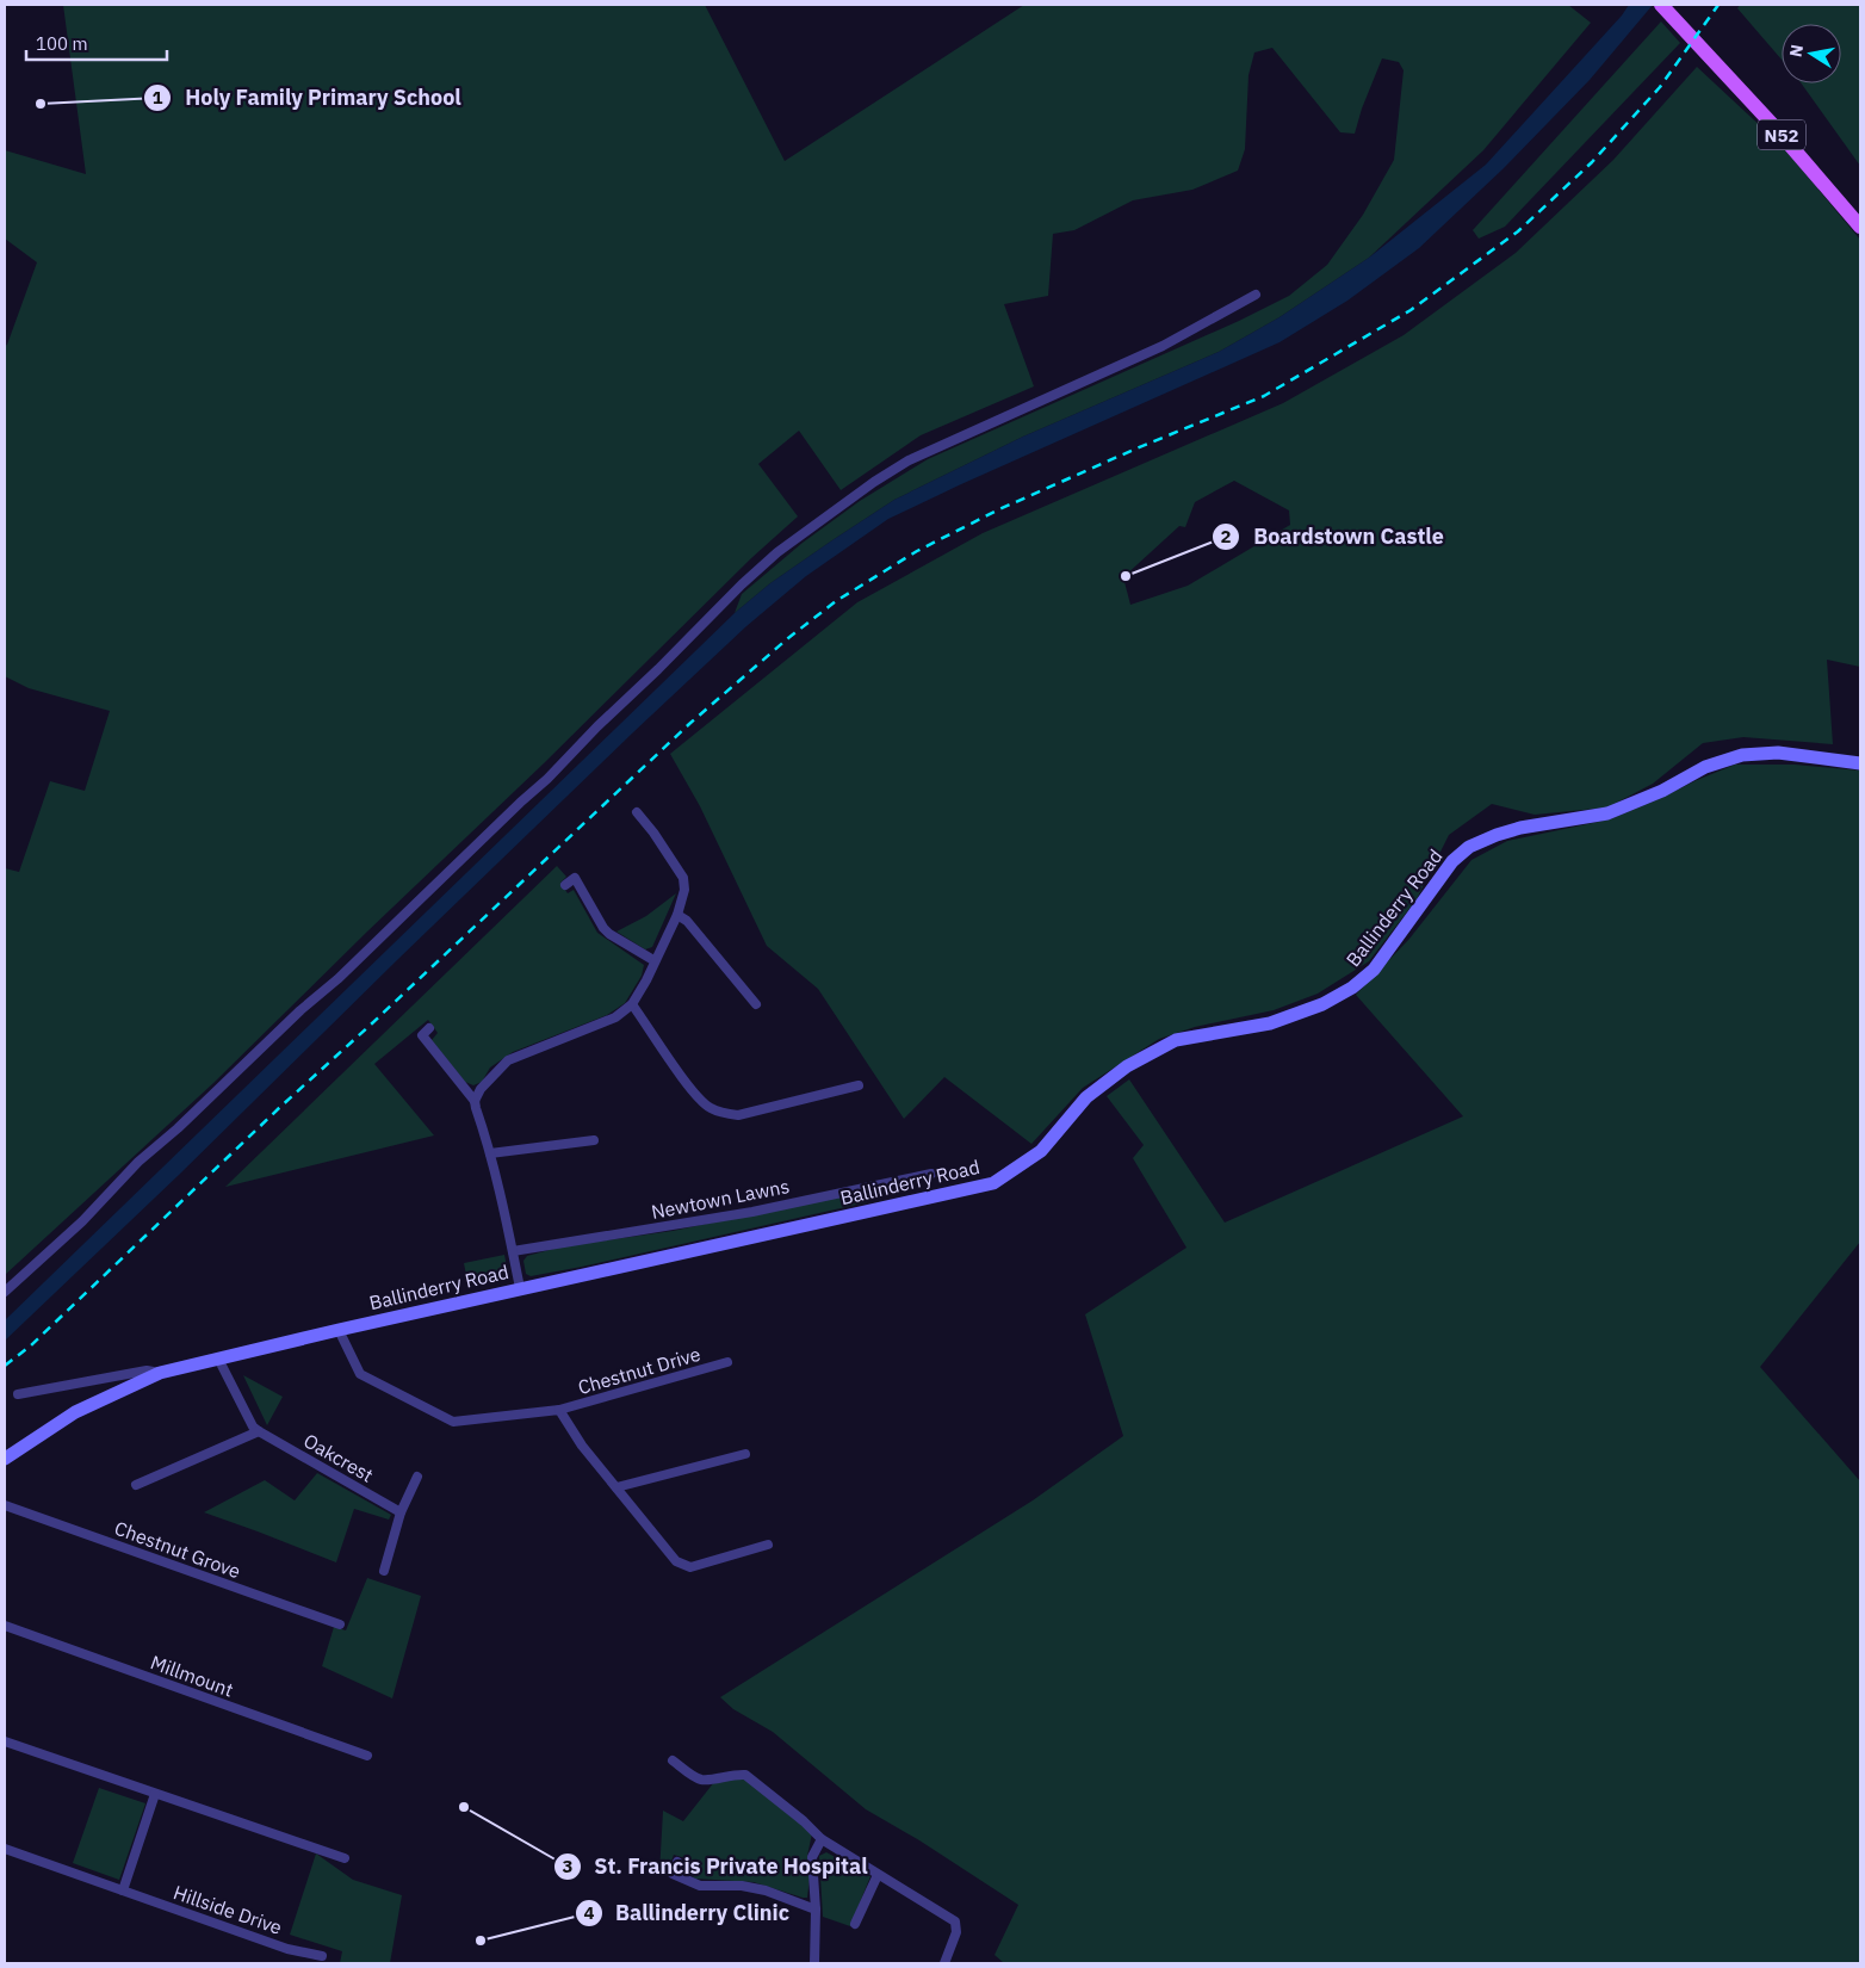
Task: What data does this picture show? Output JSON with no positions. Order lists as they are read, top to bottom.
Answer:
{
  "streets": {
    "main road": ["N52"],
    "street": [
      "Ballinderry Road",
      "Newtown Lawns",
      "Chestnut Drive",
      "Oakcrest",
      "Chestnut Grove",
      "Millmount",
      "Hillside Drive"
    ]
  },
  "crossings": [
    ["Ballinderry Road", "Chestnut Drive"],
    ["Ballinderry Road", "Oakcrest"]
  ],
  "places": [
    "Holy Family Primary School",
    "Boardstown Castle",
    "St. Francis Private Hospital",
    "Ballinderry Clinic"
  ],
  "scale_bar": "100 m",
  "north": "left"
}
